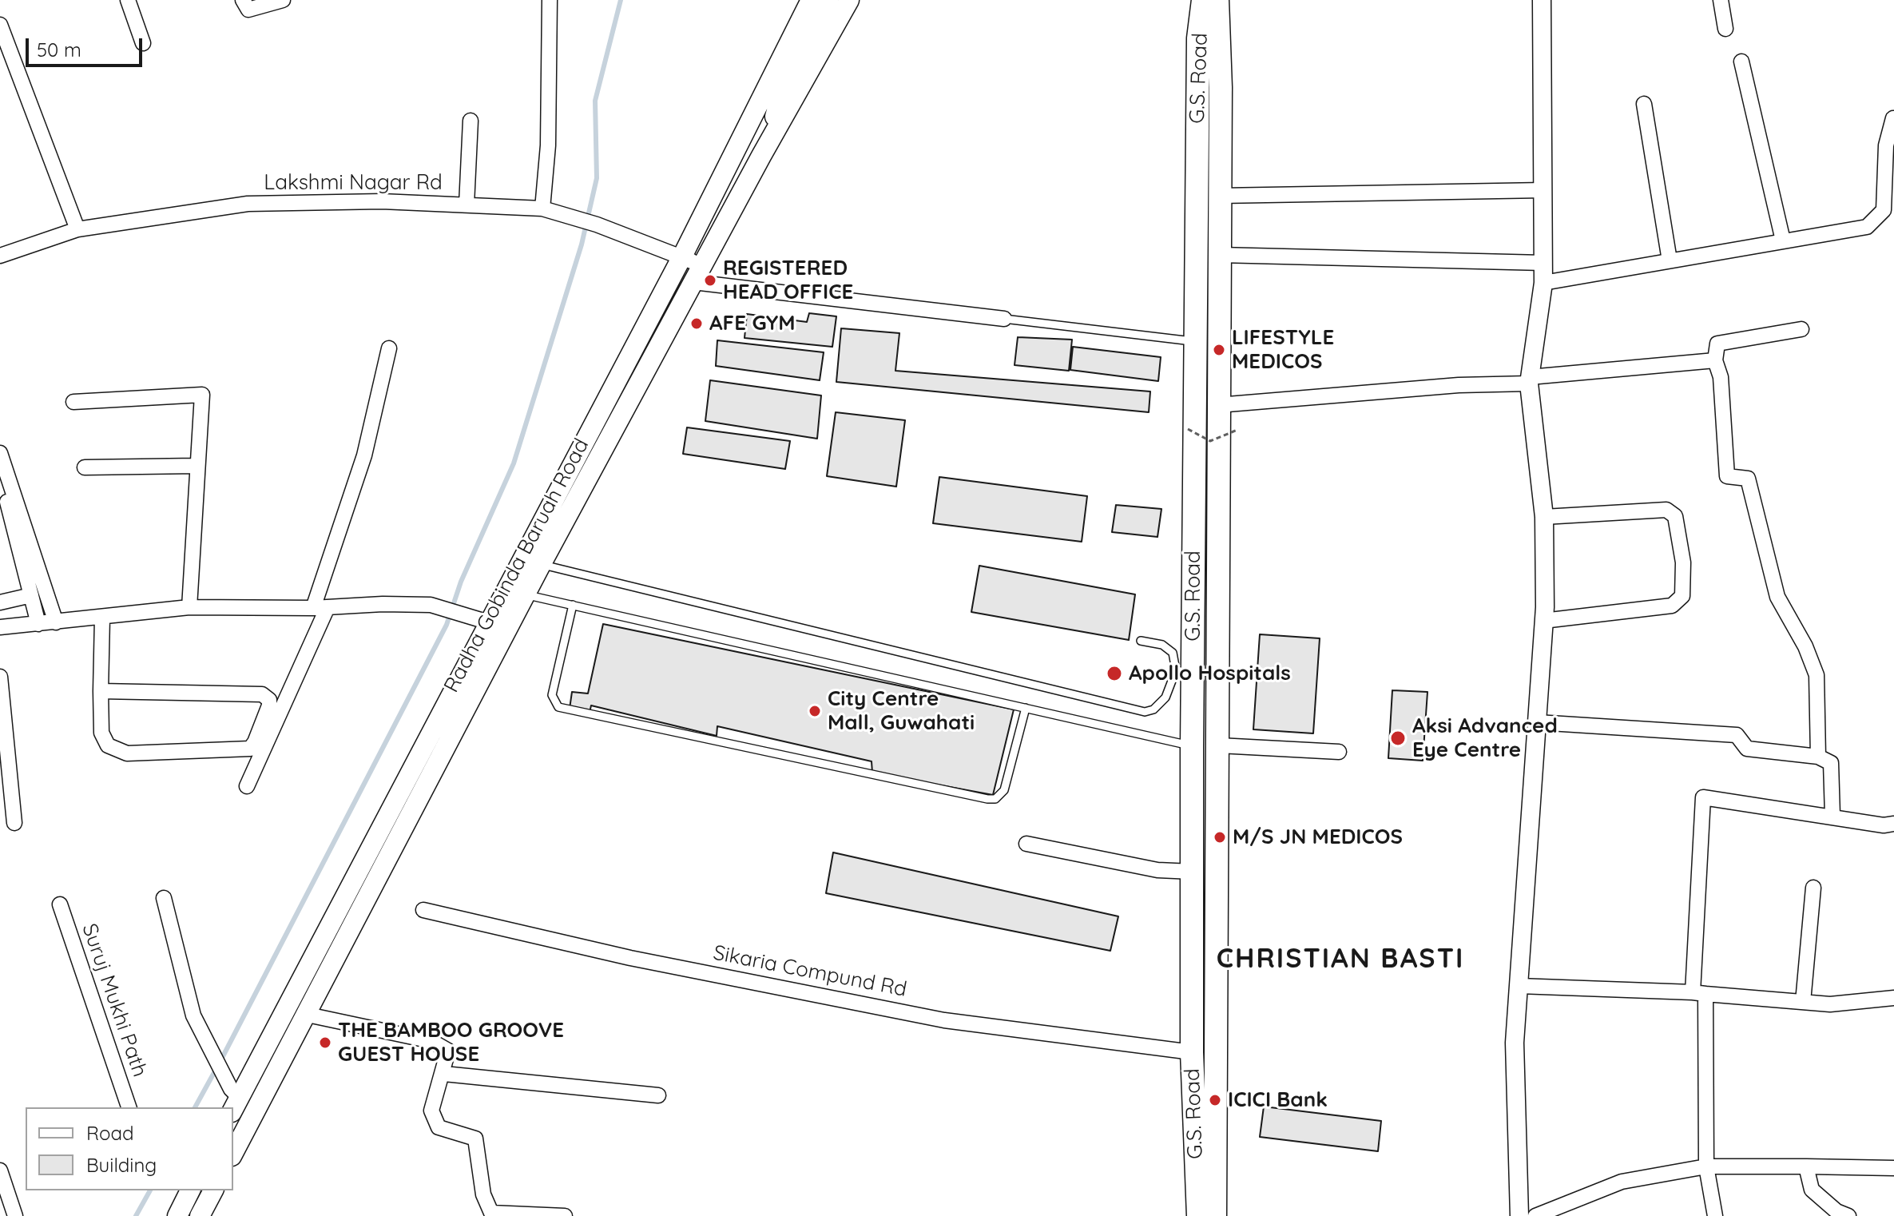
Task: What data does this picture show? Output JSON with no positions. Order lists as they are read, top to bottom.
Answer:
{
  "streets": {
    "main road": ["G.S. Road", "Radha Gobinda Baruah Road"],
    "street": ["Lakshmi Nagar Rd", "Sikaria Compund Rd", "Suruj Mukhi Path"]
  },
  "crossings": [
    ["G.S. Road", "Sikaria Compund Rd"],
    ["Lakshmi Nagar Rd", "Radha Gobinda Baruah Road"]
  ],
  "districts": ["CHRISTIAN BASTI"],
  "places": [
    "REGISTERED HEAD OFFICE",
    "AFE GYM",
    "LIFESTYLE MEDICOS",
    "Apollo Hospitals",
    "City Centre Mall, Guwahati",
    "Aksi Advanced Eye Centre",
    "M/S JN MEDICOS",
    "THE BAMBOO GROOVE GUEST HOUSE",
    "ICICI Bank"
  ],
  "legend": ["Road", "Building"],
  "scale_bar": "50 m"
}
